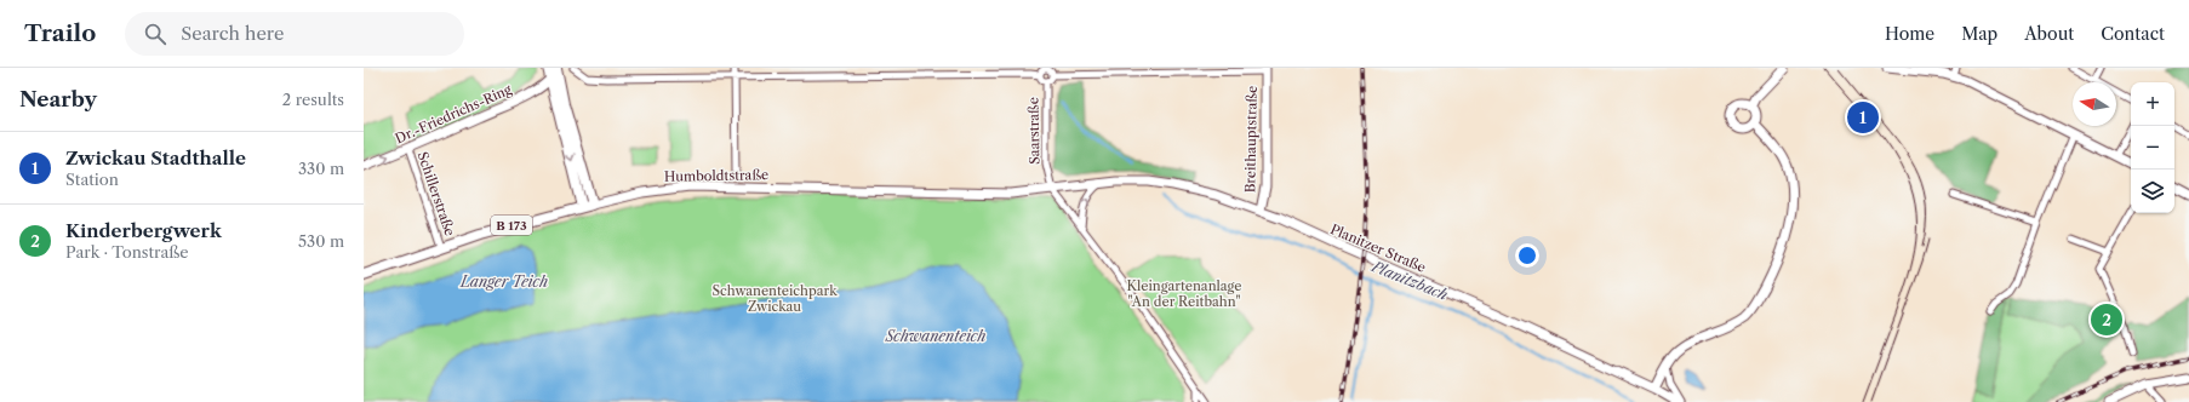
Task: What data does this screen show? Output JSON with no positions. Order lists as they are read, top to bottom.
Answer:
{
  "streets": {
    "main road": [
      "Dr.-Friedrichs-Ring",
      "Breithauptstraße",
      "Humboldtstraße",
      "B 173",
      "Planitzer Straße"
    ],
    "street": ["Saarstraße", "Schillerstraße"]
  },
  "crossings": [
    ["Dr.-Friedrichs-Ring", "Schillerstraße"],
    ["Saarstraße", "Humboldtstraße"],
    ["Saarstraße", "Planitzer Straße"],
    ["Breithauptstraße", "Planitzer Straße"],
    ["Humboldtstraße", "Schillerstraße"],
    ["Humboldtstraße", "Planitzer Straße"]
  ],
  "water": ["Planitzbach", "Langer Teich", "Schwanenteich"],
  "parks": ["Kleingartenanlage \"An der Reitbahn\"", "Schwanenteichpark Zwickau"],
  "north": "left",
  "page": {
    "header": "Trailo",
    "search": "Search here",
    "nav": [
      "Home",
      "Map",
      "About",
      "Contact"
    ],
    "heading": ["Nearby", "2 results"],
    "map_buttons": ["+", "−"],
    "pins": ["1", "2"],
    "list": [
      {
        "mark": "1",
        "name": "Zwickau Stadthalle",
        "note": "Station",
        "value": "330 m"
      },
      {
        "mark": "2",
        "name": "Kinderbergwerk",
        "note": "Park · Tonstraße",
        "value": "530 m"
      }
    ]
  }
}
